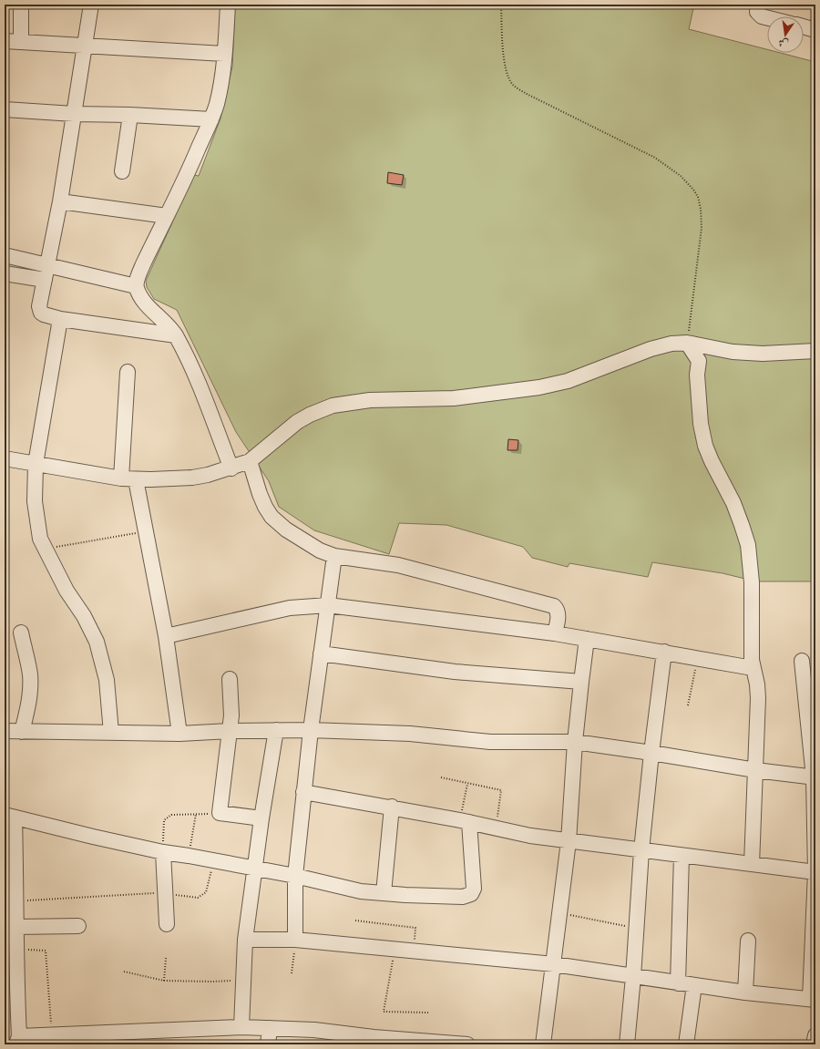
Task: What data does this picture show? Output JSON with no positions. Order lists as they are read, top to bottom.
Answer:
{
  "north": "bottom"
}
